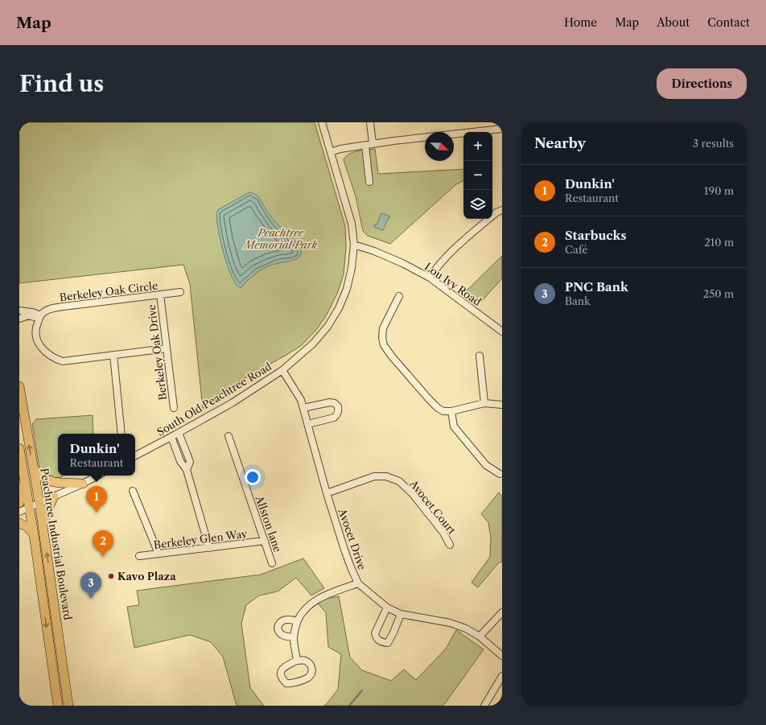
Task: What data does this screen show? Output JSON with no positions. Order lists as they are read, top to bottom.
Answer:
{
  "streets": {
    "highway": ["Peachtree Industrial Boulevard"],
    "street": [
      "Lou Ivy Road",
      "Berkeley Oak Circle",
      "Berkeley Oak Drive",
      "South Old Peachtree Road",
      "Avocet Court",
      "Allston lane",
      "Berkeley Glen Way",
      "Avocet Drive"
    ]
  },
  "crossings": [
    ["Lou Ivy Road", "South Old Peachtree Road"],
    ["Berkeley Oak Circle", "Berkeley Oak Drive"],
    ["South Old Peachtree Road", "Avocet Drive"],
    ["Avocet Court", "Avocet Drive"],
    ["Allston lane", "Berkeley Glen Way"]
  ],
  "parks": ["Peachtree Memorial Park"],
  "places": ["Kavo Plaza"],
  "north": "bottom right",
  "page": {
    "header": "Map",
    "nav": [
      "Home",
      "Map",
      "About",
      "Contact"
    ],
    "buttons": "Directions",
    "title": "Find us",
    "heading": ["Nearby", "3 results"],
    "map_buttons": ["+", "−"],
    "list": [
      {
        "mark": "1",
        "name": "Dunkin'",
        "note": "Restaurant",
        "value": "190 m"
      },
      {
        "mark": "2",
        "name": "Starbucks",
        "note": "Café",
        "value": "210 m"
      },
      {
        "mark": "3",
        "name": "PNC Bank",
        "note": "Bank",
        "value": "250 m"
      }
    ],
    "popup": ["Dunkin'", "Restaurant"],
    "pins": ["1", "2", "3"]
  }
}
